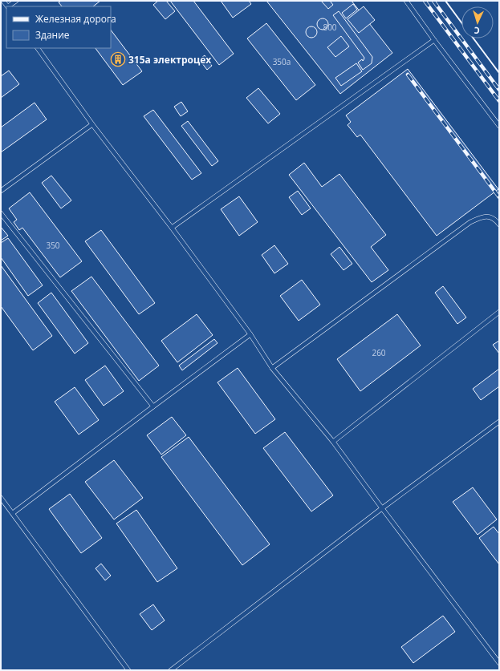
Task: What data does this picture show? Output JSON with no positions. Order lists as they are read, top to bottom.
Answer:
{
  "places": {
    "building": ["315a электроцех"]
  },
  "house_numbers": [
    "800",
    "350a",
    "350",
    "260"
  ],
  "legend": ["Железная дорога", "Здание"],
  "north": "bottom"
}
